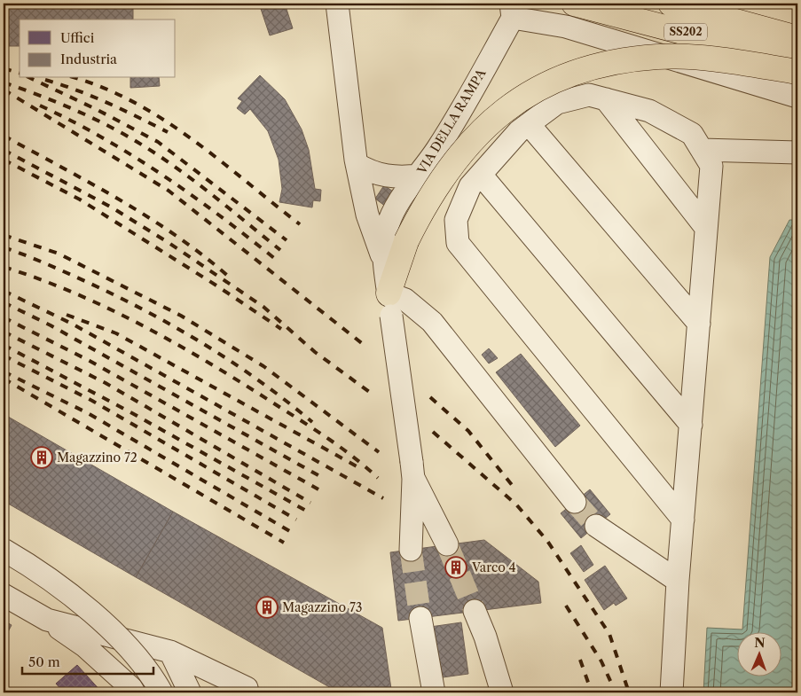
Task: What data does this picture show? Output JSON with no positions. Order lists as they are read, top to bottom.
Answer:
{
  "streets": {
    "highway": ["SS202"],
    "street": ["VIA DELLA RAMPA"]
  },
  "places": {
    "building": ["Magazzino 72", "Varco 4", "Magazzino 73"]
  },
  "legend": ["Uffici", "Industria"],
  "scale_bar": "50 m",
  "north": "top"
}
